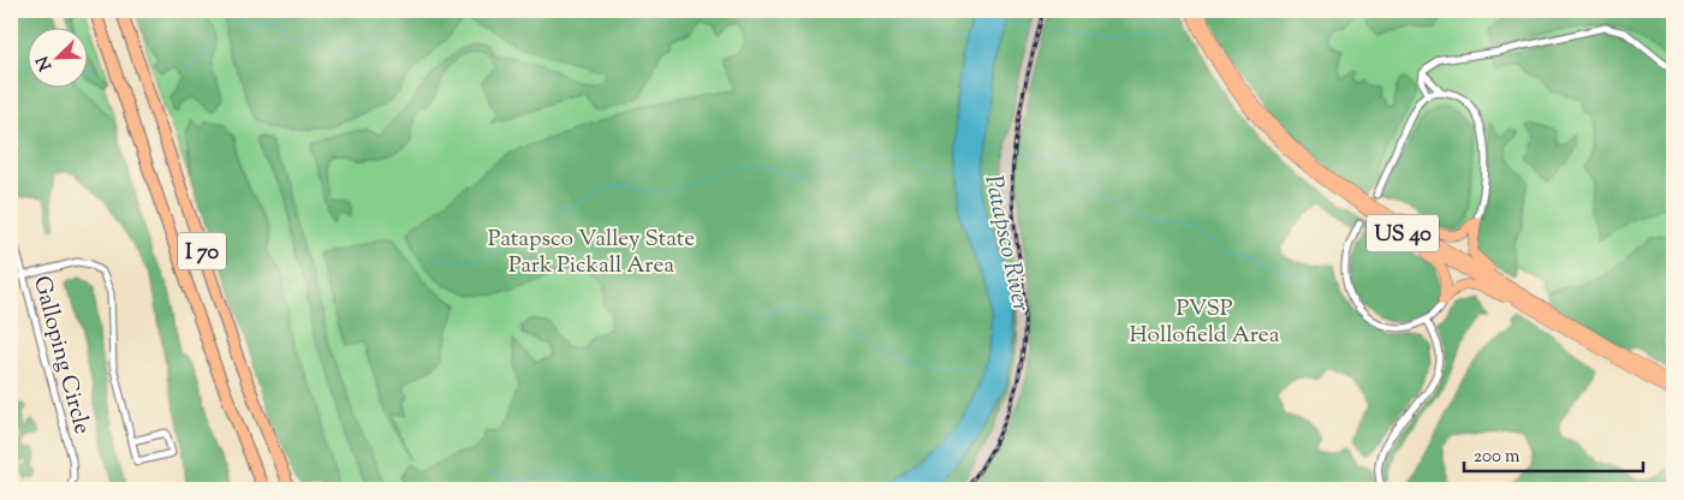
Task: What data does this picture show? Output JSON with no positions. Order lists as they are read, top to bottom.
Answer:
{
  "streets": {
    "highway": ["I 70"],
    "main road": ["US 40"],
    "street": ["Galloping Circle"]
  },
  "water": ["Patapsco River"],
  "parks": ["Patapsco Valley State Park Pickall Area", "PVSP Hollofield Area"],
  "scale_bar": "200 m",
  "north": "bottom left"
}
